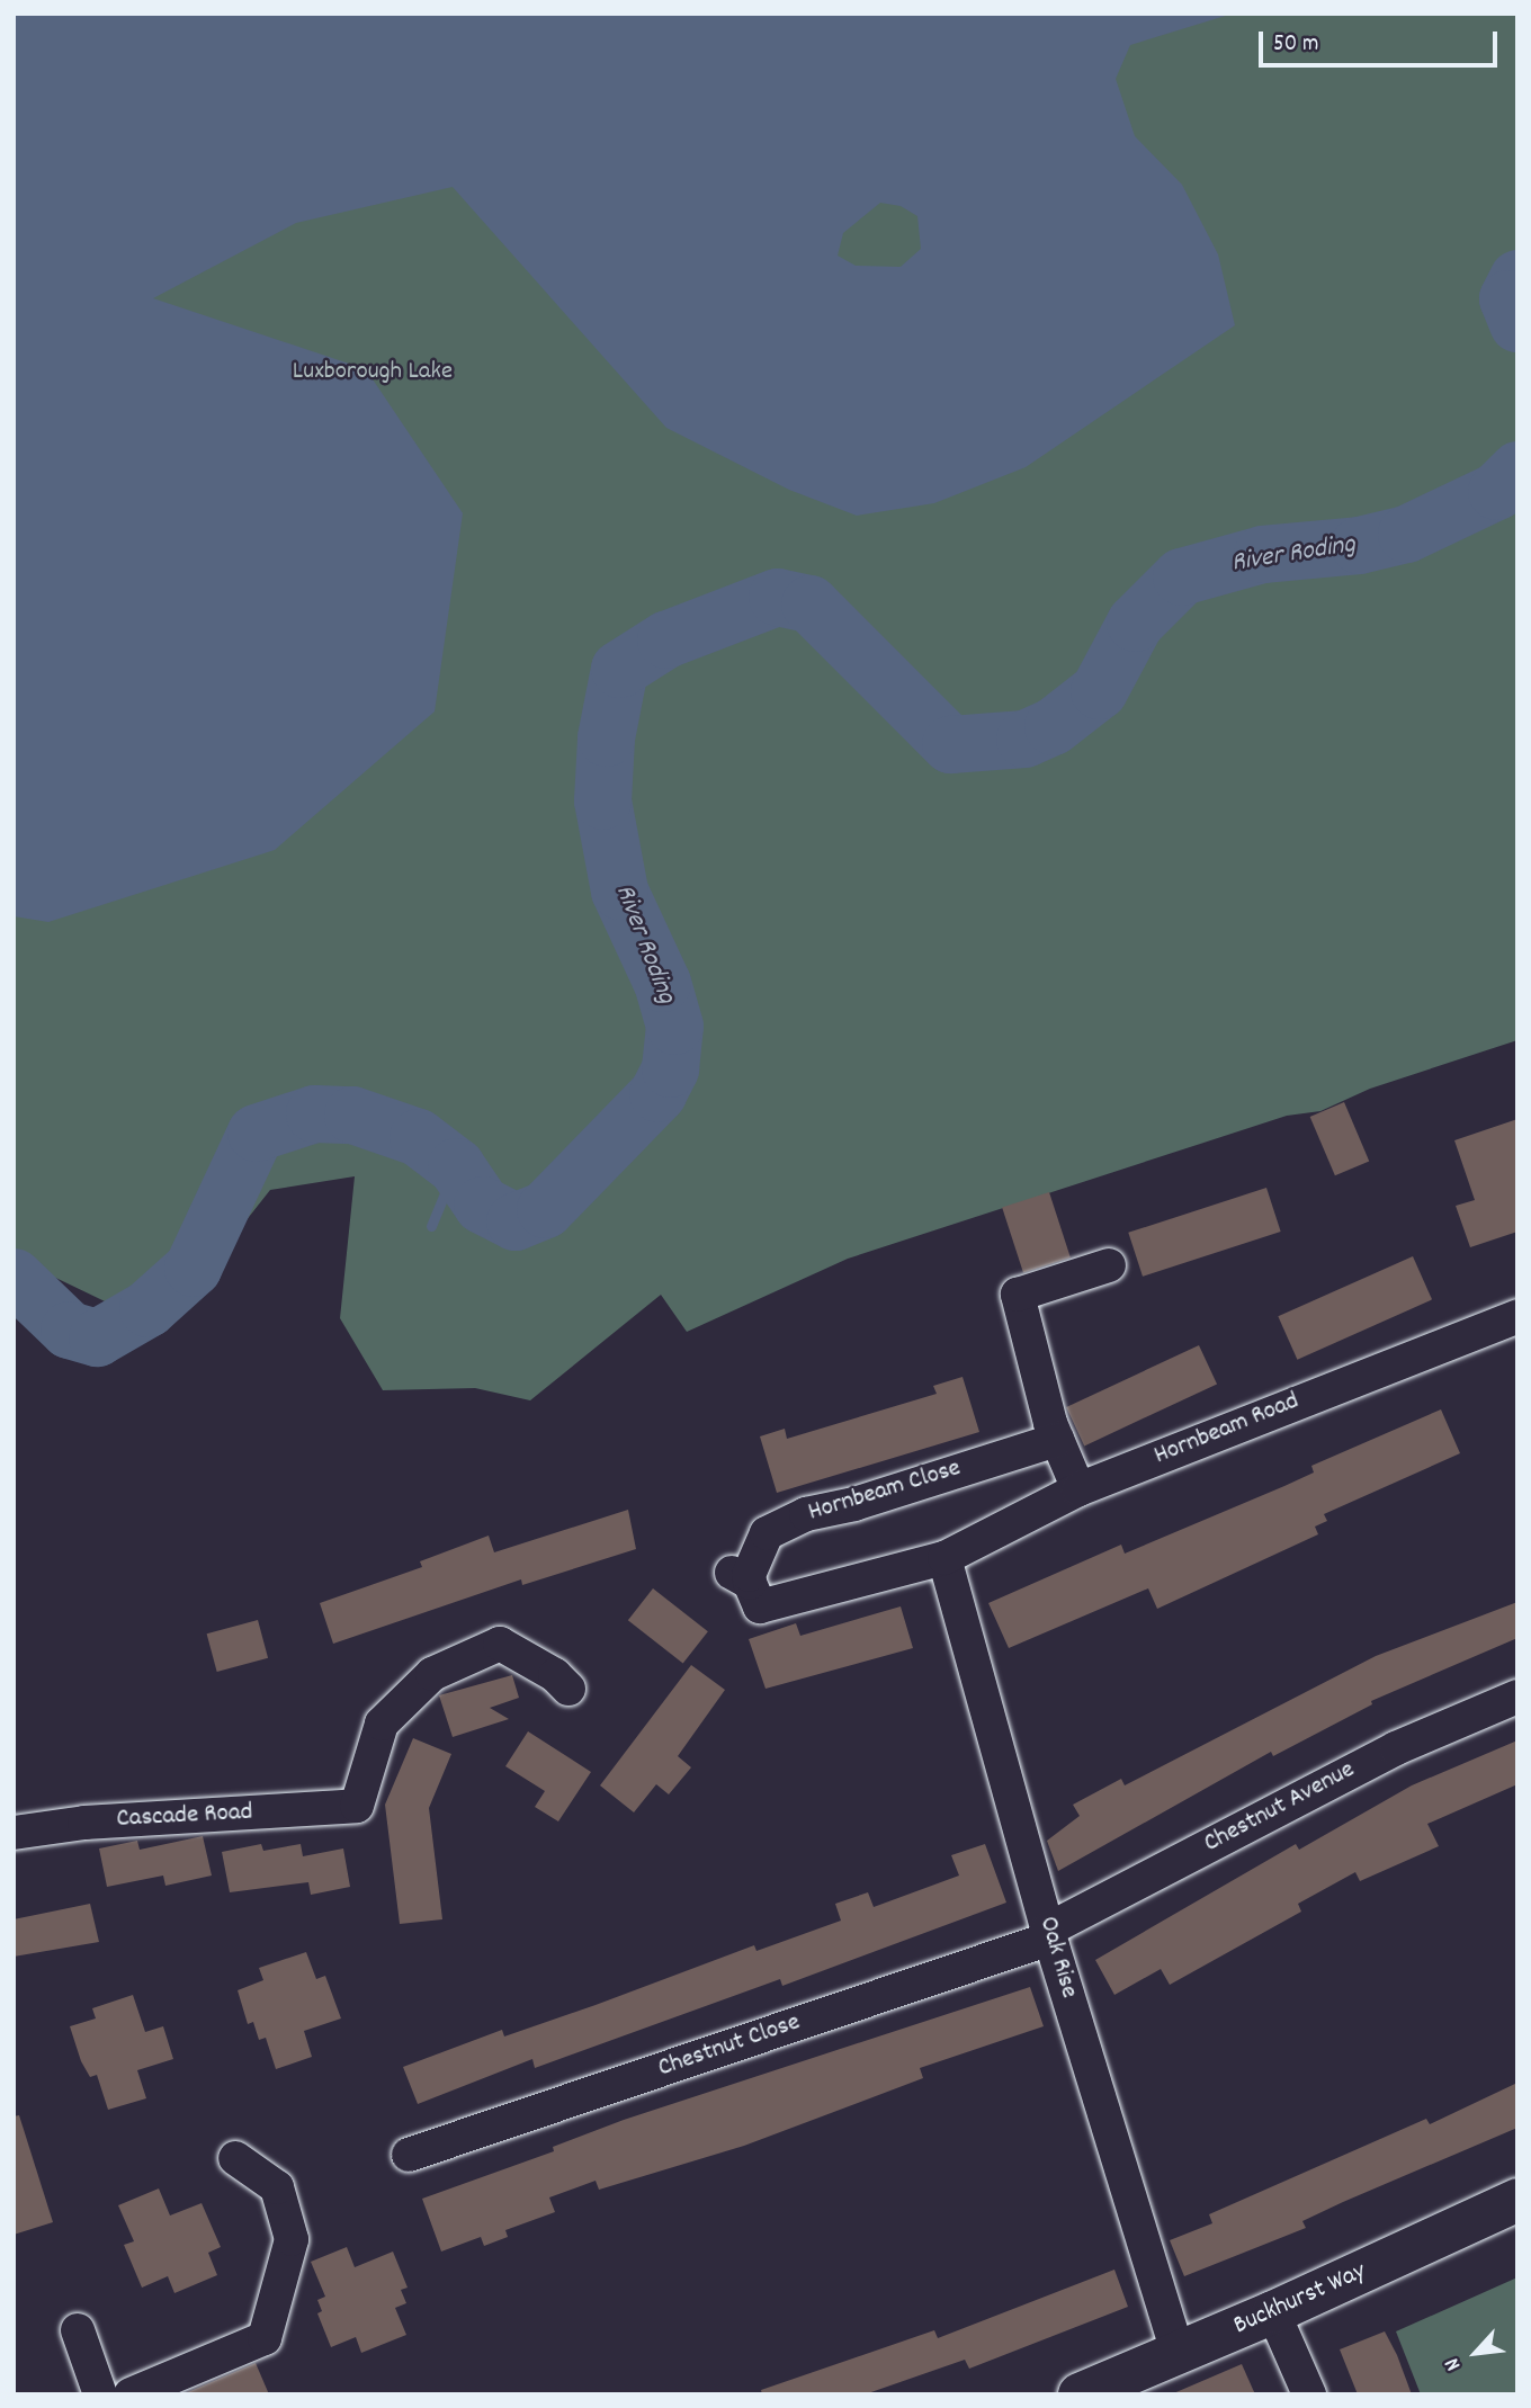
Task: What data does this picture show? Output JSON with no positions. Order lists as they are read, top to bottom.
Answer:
{
  "streets": {
    "street": [
      "Hornbeam Road",
      "Hornbeam Close",
      "Chestnut Avenue",
      "Cascade Road",
      "Oak Rise",
      "Chestnut Close",
      "Buckhurst Way"
    ]
  },
  "crossings": [
    ["Hornbeam Road", "Hornbeam Close"],
    ["Hornbeam Road", "Oak Rise"],
    ["Hornbeam Close", "Oak Rise"],
    ["Chestnut Avenue", "Oak Rise"],
    ["Chestnut Avenue", "Chestnut Close"],
    ["Oak Rise", "Chestnut Close"],
    ["Oak Rise", "Buckhurst Way"]
  ],
  "water": ["River Roding"],
  "parks": ["Luxborough Lake"],
  "scale_bar": "50 m",
  "north": "bottom left"
}
